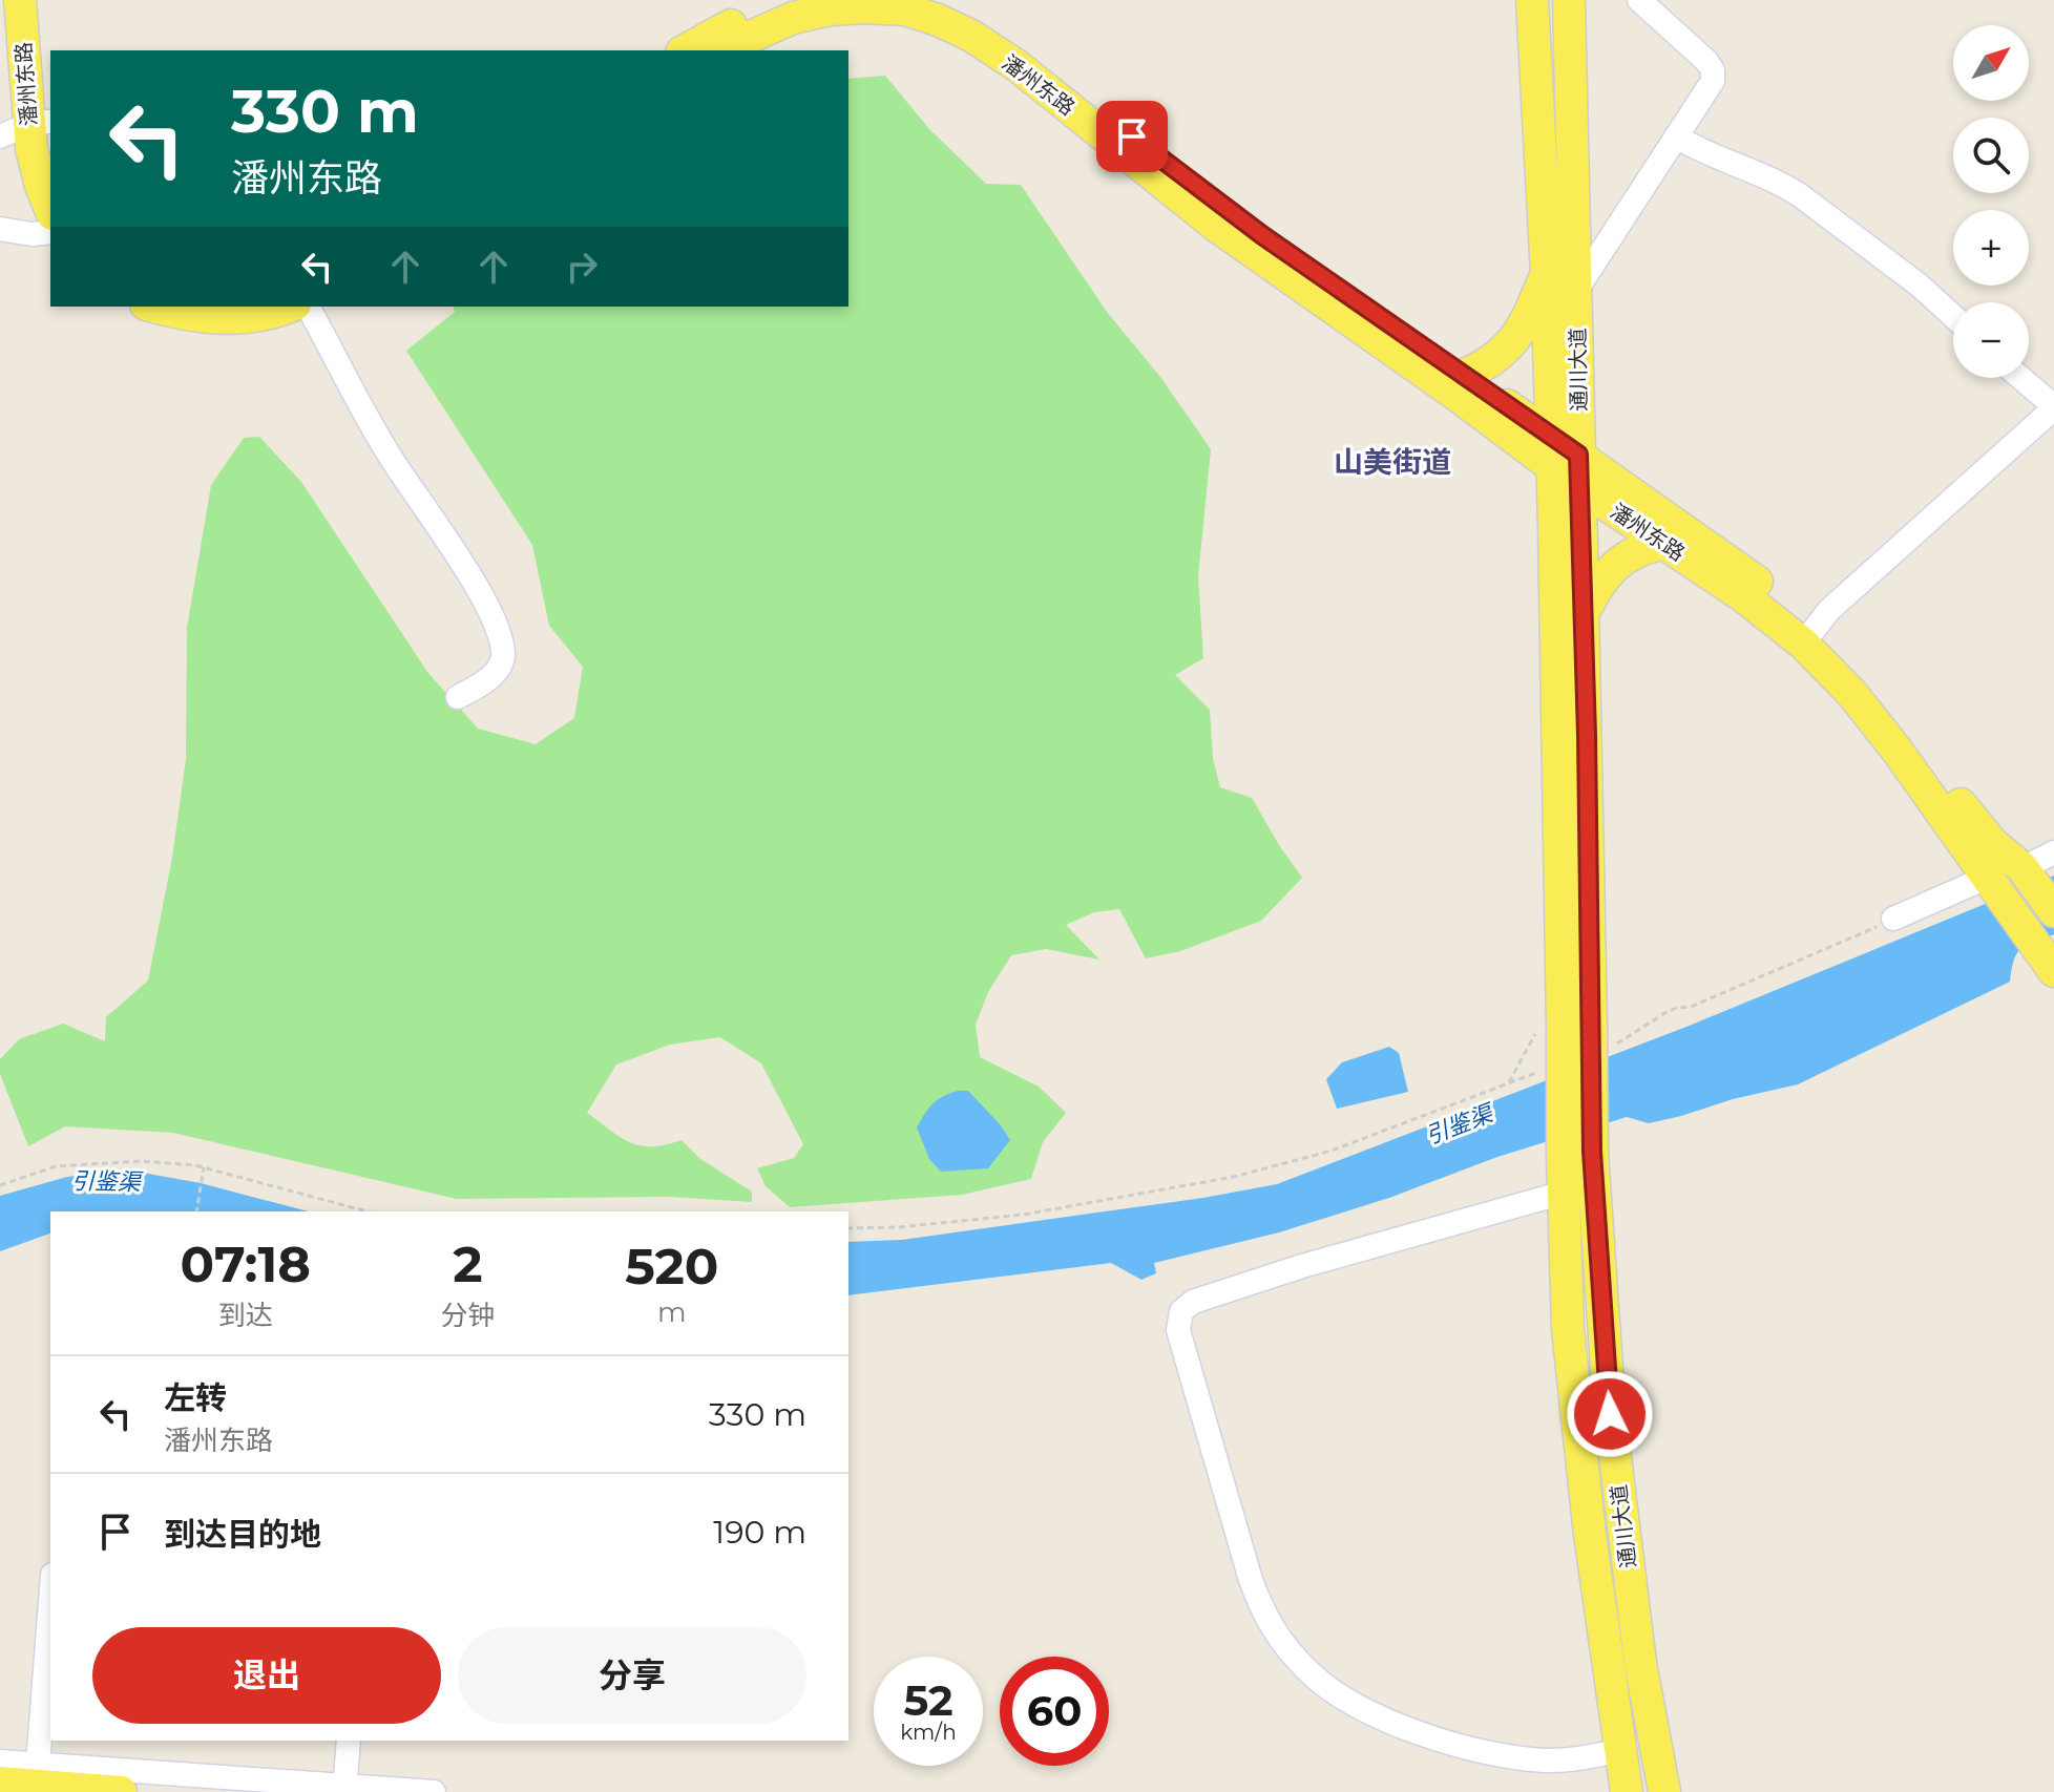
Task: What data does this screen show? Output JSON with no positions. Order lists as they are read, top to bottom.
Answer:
{
  "streets": {
    "main road": ["潘州东路", "通川大道"]
  },
  "crossings": [
    ["潘州东路", "通川大道"]
  ],
  "districts": ["山美街道"],
  "water": ["引鉴渠"],
  "north": "top right",
  "page": {
    "map_buttons": ["+", "−"],
    "turn": ["330 m", "潘州东路"],
    "eta": [
      "07:18",
      "到达",
      "2",
      "分钟",
      "520",
      "m"
    ],
    "list": [
      {
        "name": "左转",
        "note": "潘州东路",
        "value": "330 m"
      },
      {
        "name": "到达目的地",
        "value": "190 m"
      }
    ],
    "buttons": ["退出", "分享"],
    "speed": "52 km/h",
    "limit": "60"
  }
}
